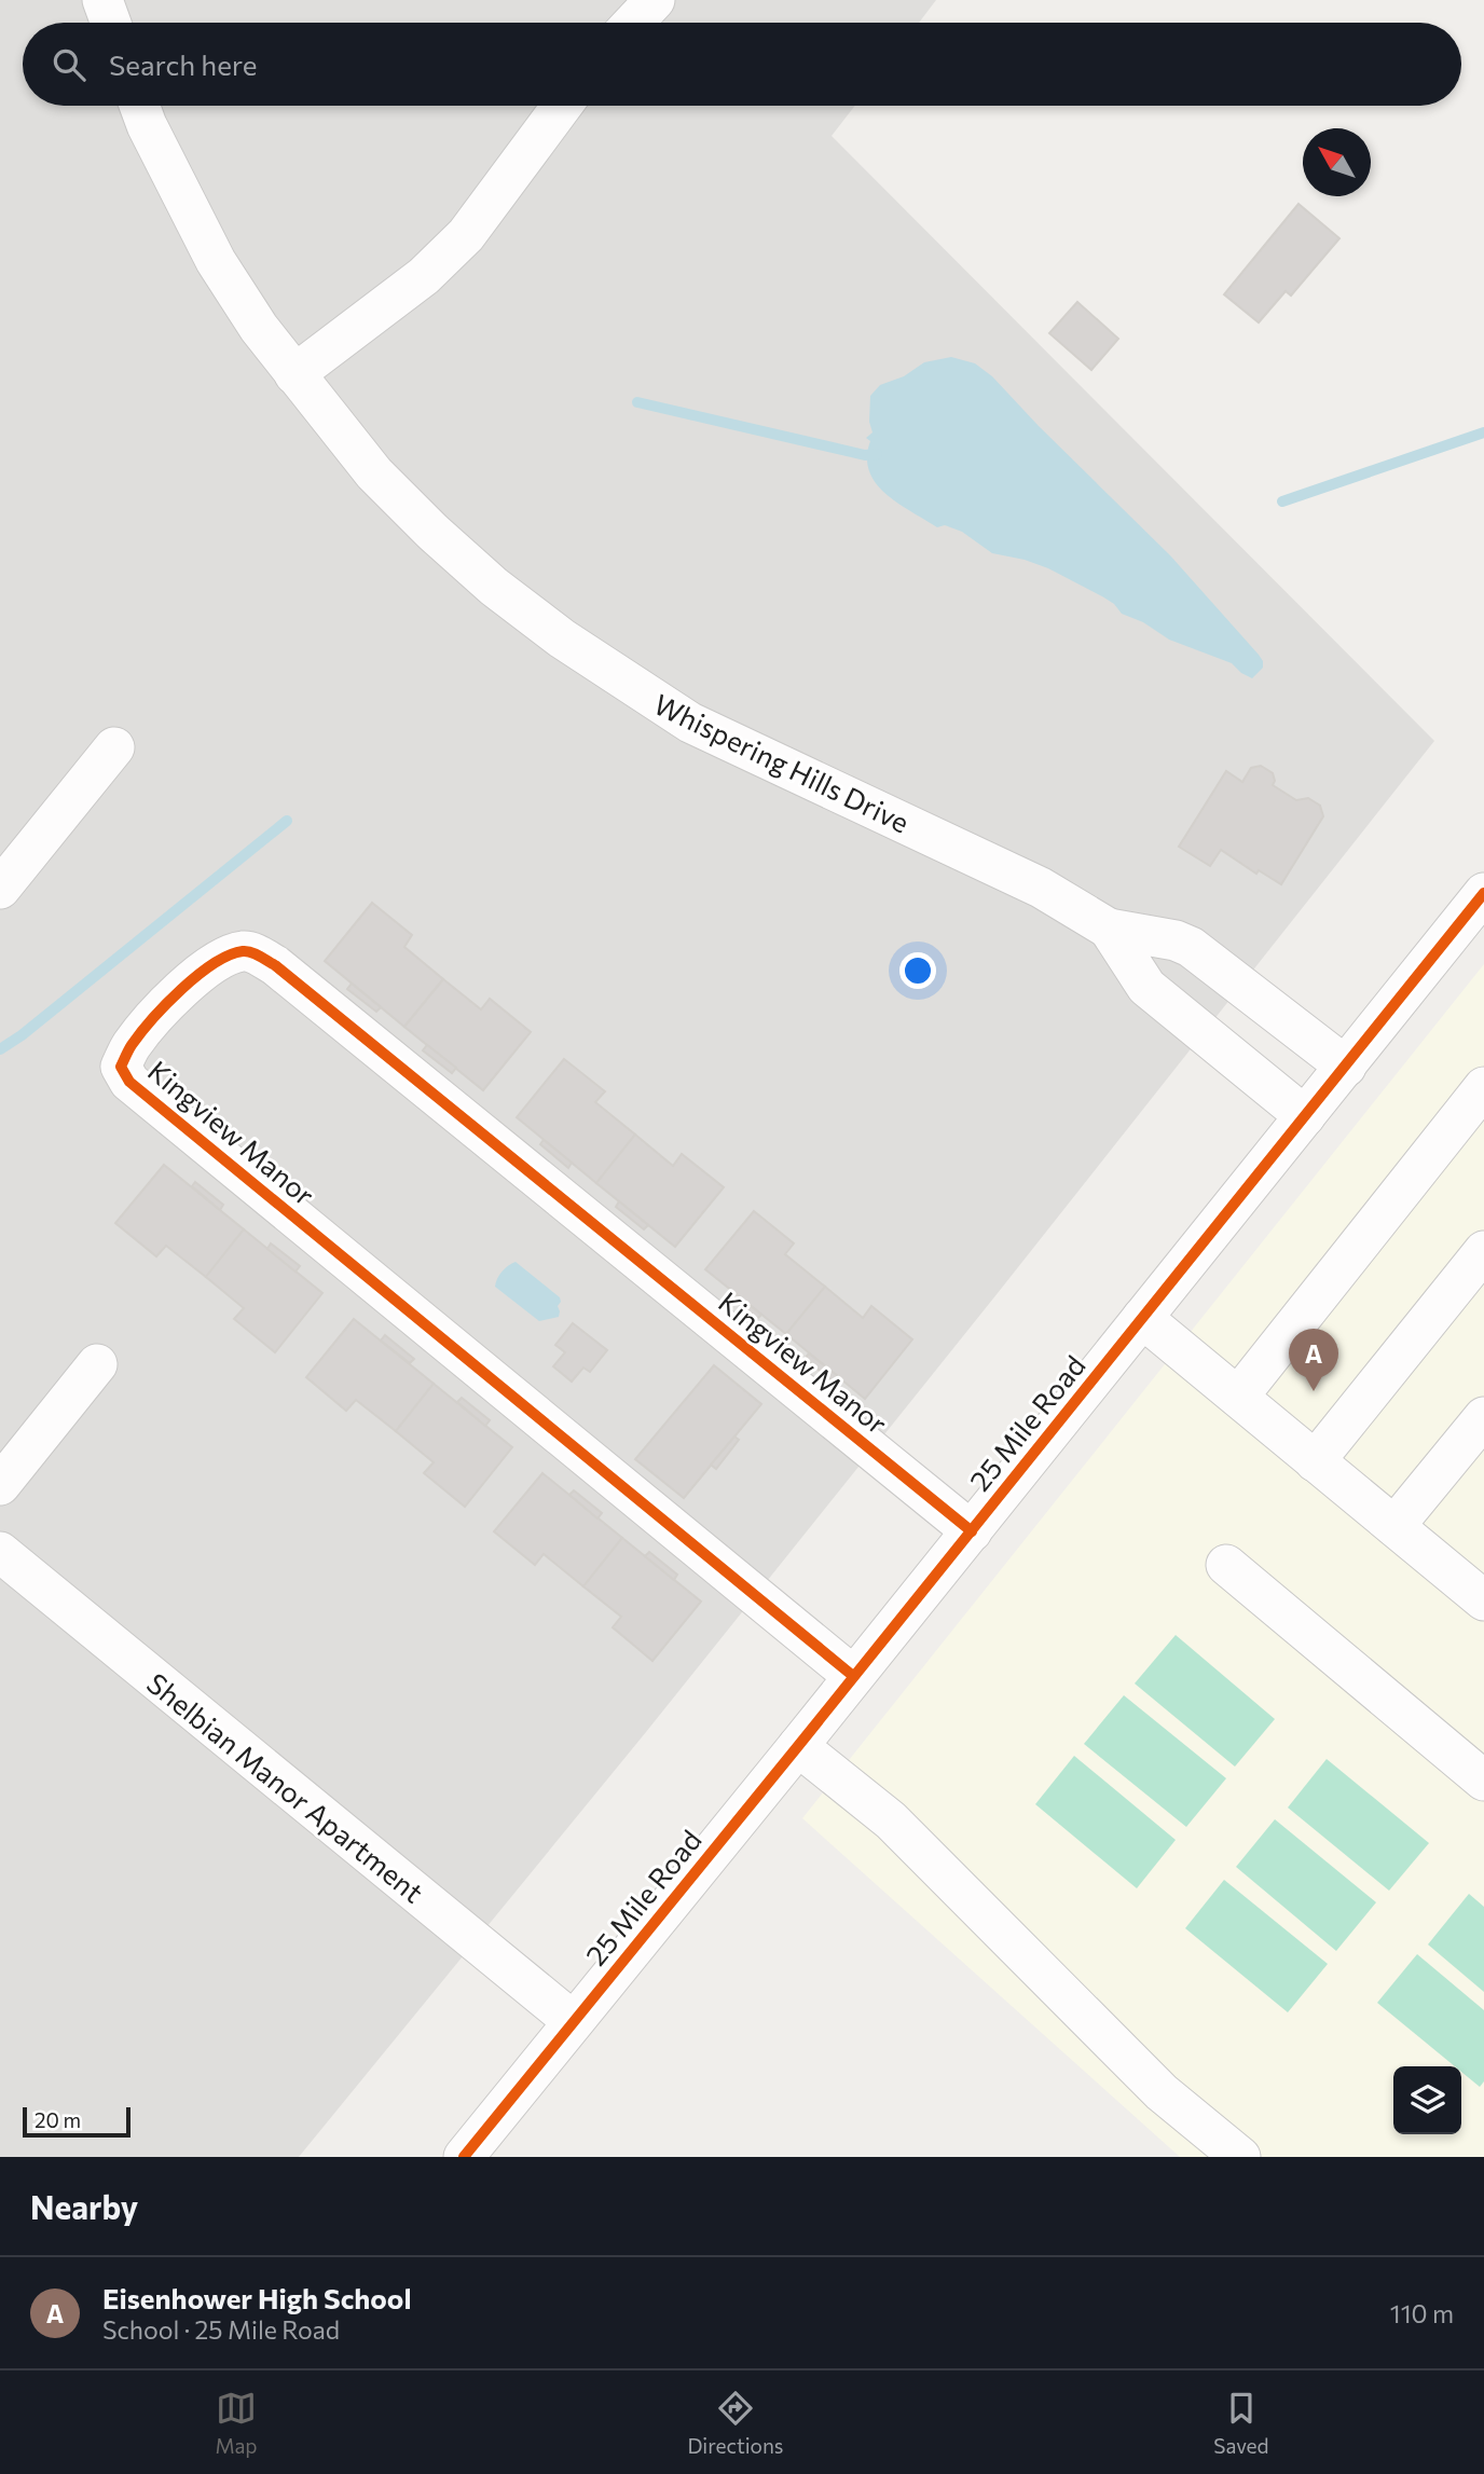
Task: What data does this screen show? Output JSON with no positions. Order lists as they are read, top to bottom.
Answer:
{
  "streets": {
    "street": [
      "Whispering Hills Drive",
      "Kingview Manor",
      "25 Mile Road",
      "Shelbian Manor Apartment"
    ]
  },
  "crossings": [
    ["Whispering Hills Drive", "25 Mile Road"],
    ["Kingview Manor", "25 Mile Road"],
    ["25 Mile Road", "Shelbian Manor Apartment"]
  ],
  "scale_bar": "20 m",
  "north": "top left",
  "page": {
    "search": "Search here",
    "pins": "A",
    "scale": "20 m",
    "heading": "Nearby",
    "list": [
      {
        "mark": "A",
        "name": "Eisenhower High School",
        "note": "School · 25 Mile Road",
        "value": "110 m"
      }
    ],
    "nav": ["Map", "Directions", "Saved"]
  }
}
